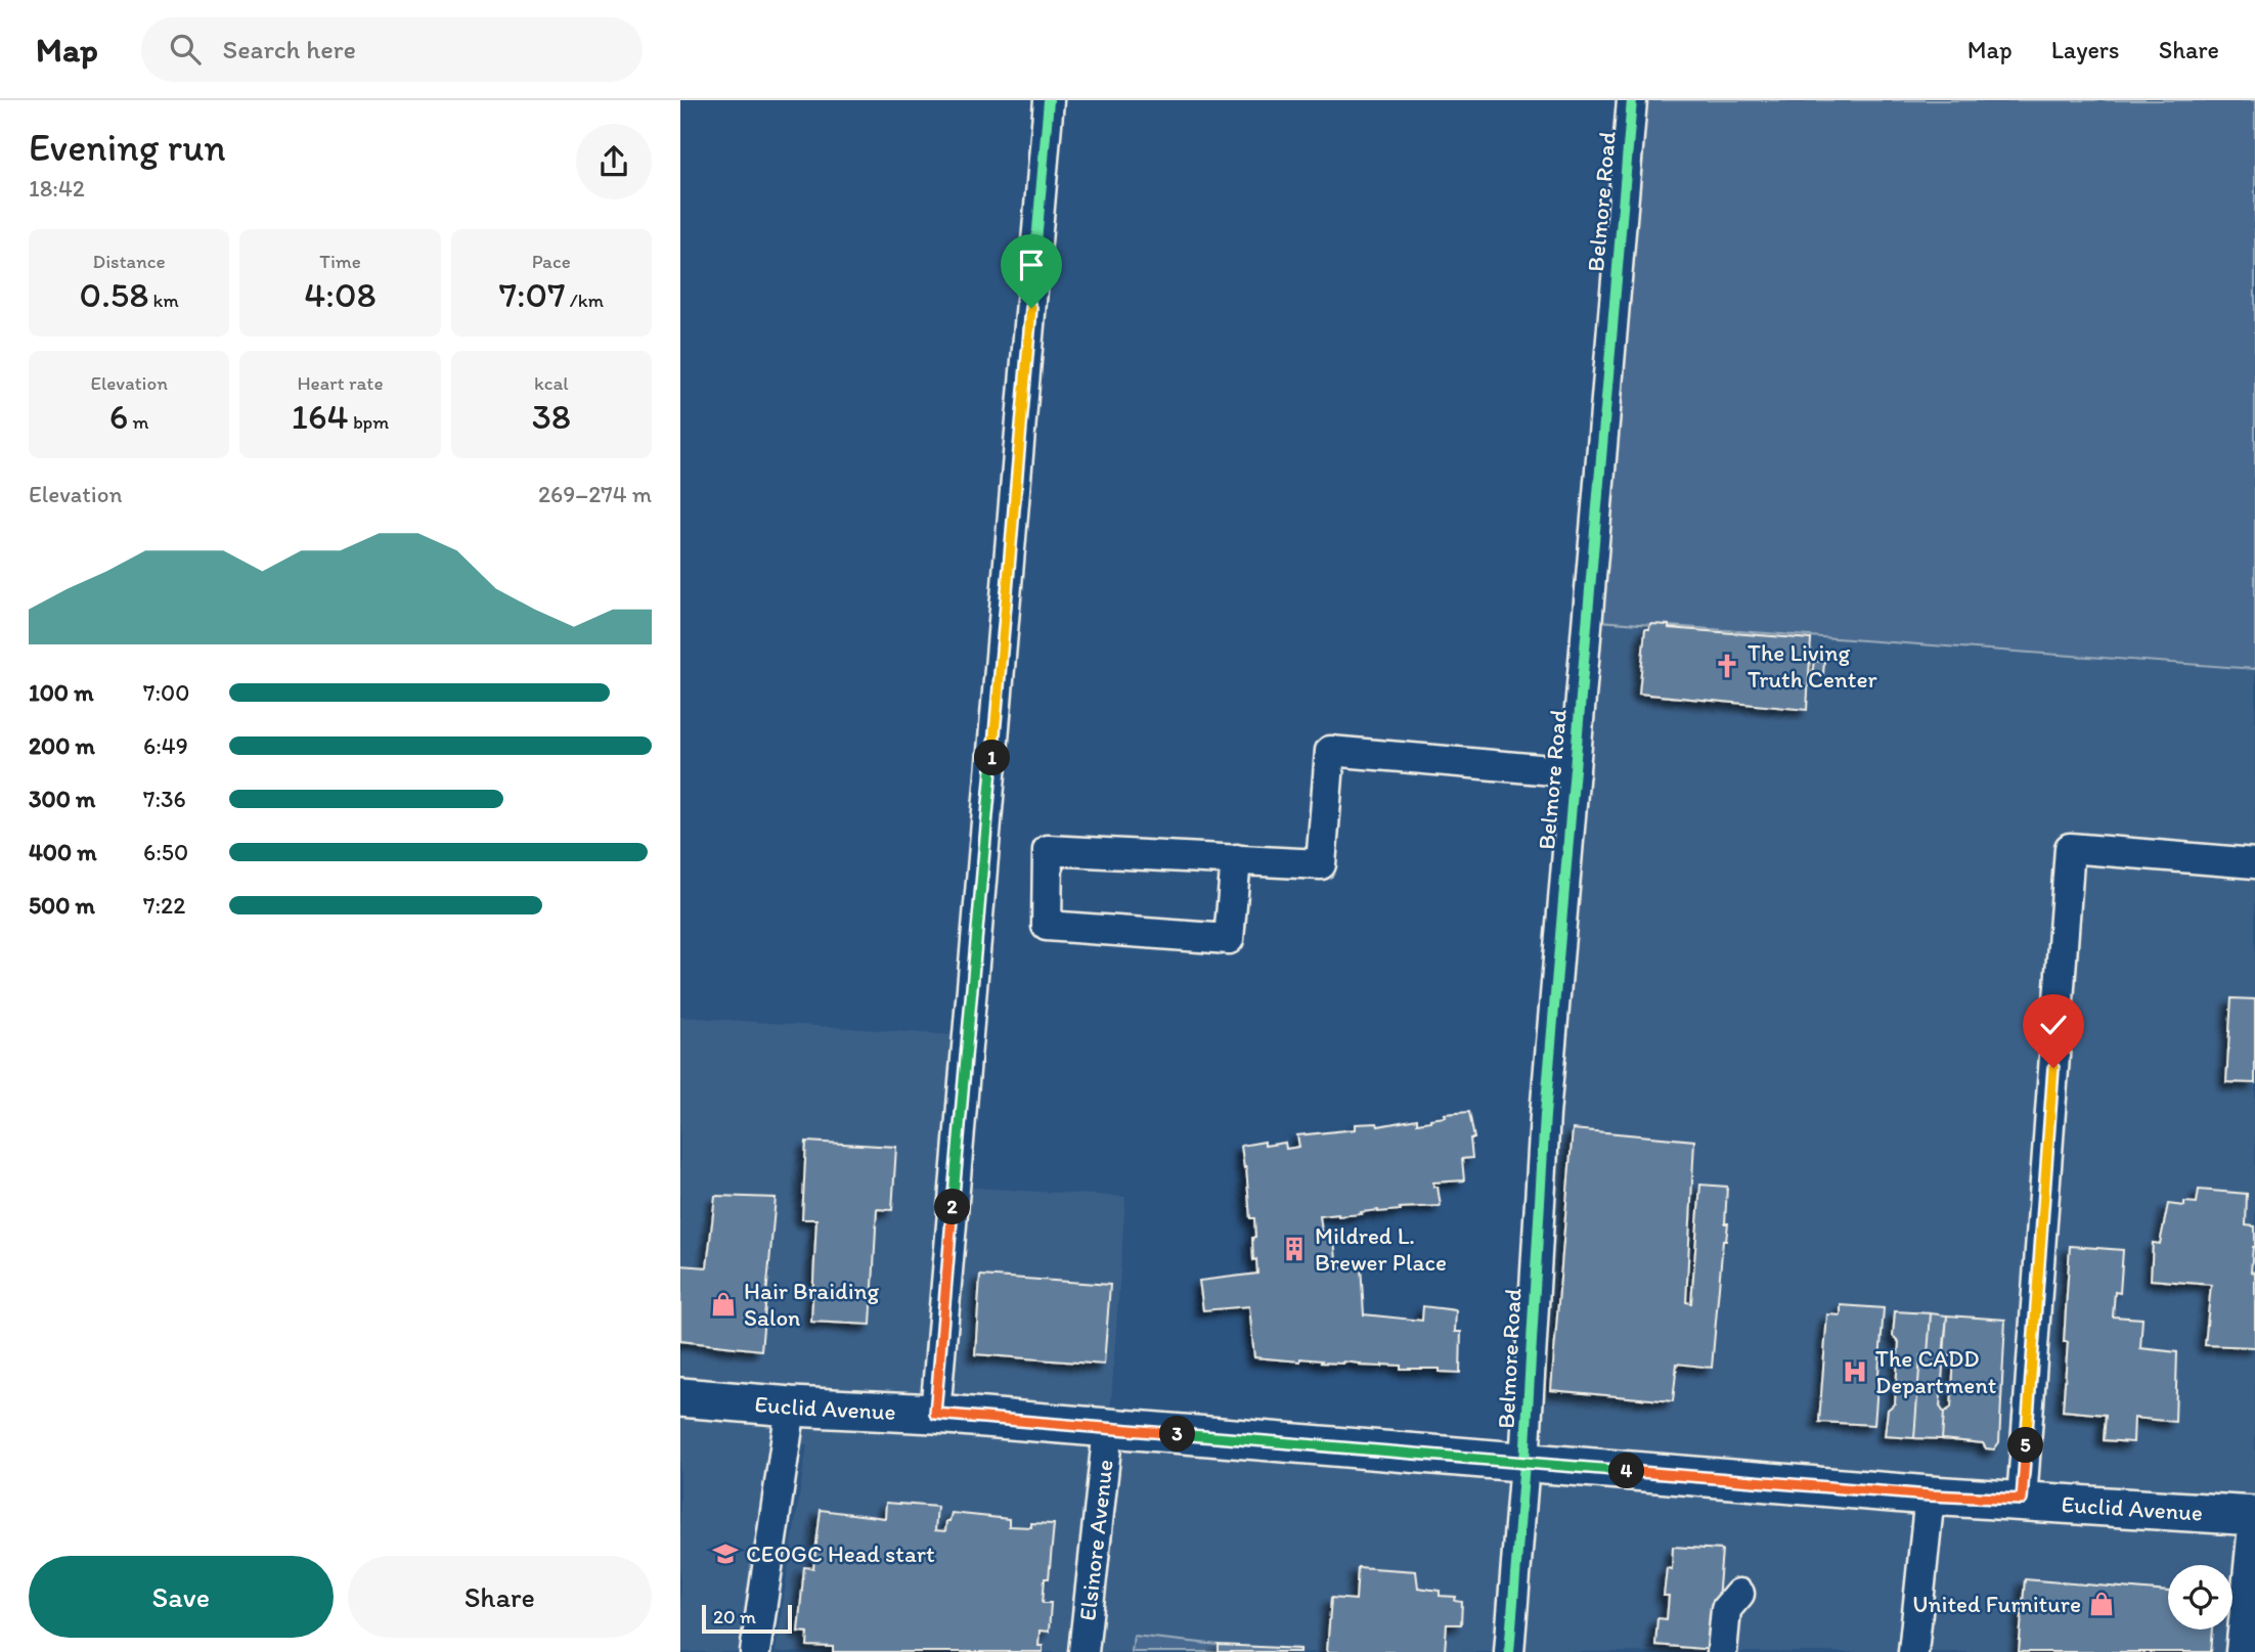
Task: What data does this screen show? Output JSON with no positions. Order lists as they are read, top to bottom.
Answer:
{
  "streets": {
    "main road": ["Euclid Avenue"],
    "street": ["Belmore Road", "Elsinore Avenue"]
  },
  "crossings": [
    ["Belmore Road", "Euclid Avenue"],
    ["Euclid Avenue", "Elsinore Avenue"]
  ],
  "places": {
    "church": ["The Living Truth Center"],
    "building": ["Mildred L. Brewer Place"],
    "shop": ["Hair Braiding Salon", "United Furniture"],
    "hospital": ["The CADD Department"],
    "school or university": ["CEOGC Head start"]
  },
  "scale_bar": "20 m",
  "page": {
    "header": "Map",
    "search": "Search here",
    "nav": ["Map", "Layers", "Share"],
    "heading": ["Evening run", "18:42"],
    "stats": [
      ["Distance", "0.58 km"],
      ["Time", "4:08"],
      ["Pace", "7:07 /km"],
      ["Elevation", "6 m"],
      ["Heart rate", "164 bpm"],
      ["kcal", "38"]
    ],
    "chart": ["Elevation", "269–274 m"],
    "list": [
      {
        "name": "100 m",
        "note": "7:00"
      },
      {
        "name": "200 m",
        "note": "6:49"
      },
      {
        "name": "300 m",
        "note": "7:36"
      },
      {
        "name": "400 m",
        "note": "6:50"
      },
      {
        "name": "500 m",
        "note": "7:22"
      }
    ],
    "pins": [
      "1",
      "2",
      "3",
      "5",
      "4"
    ],
    "buttons": ["Save", "Share"],
    "scale": "20 m"
  }
}
